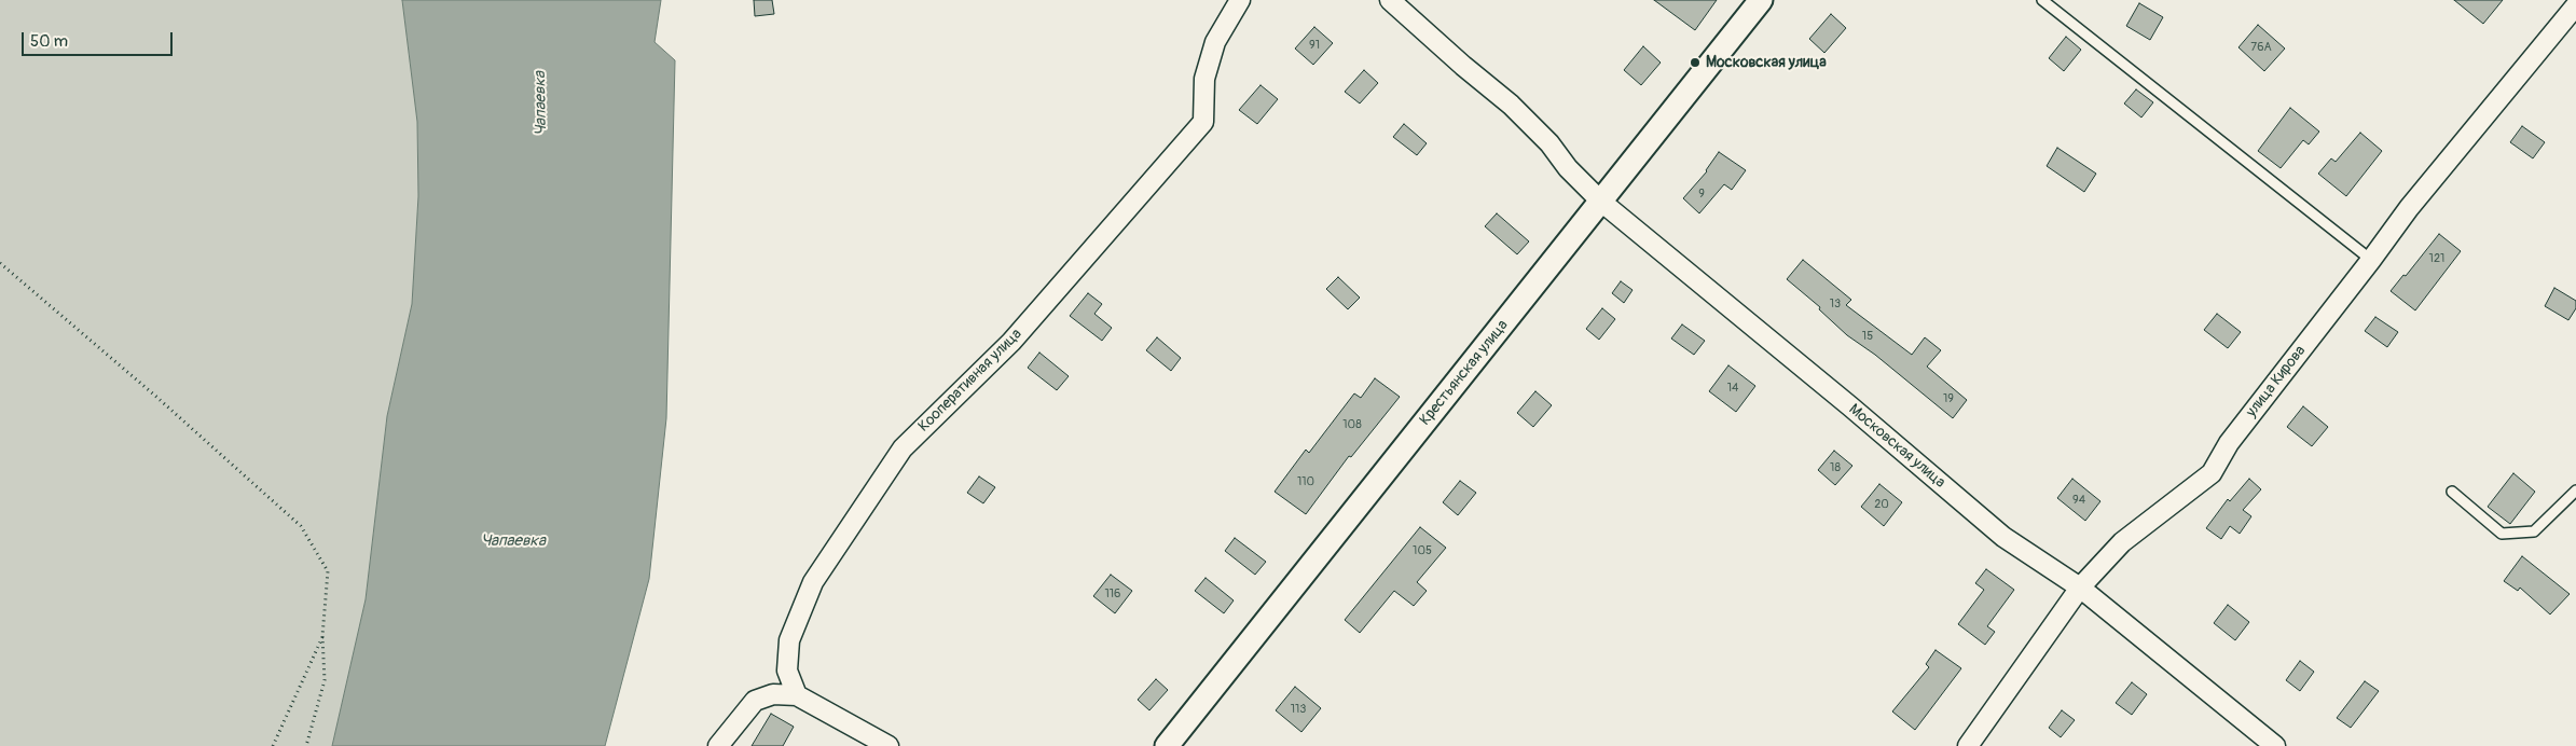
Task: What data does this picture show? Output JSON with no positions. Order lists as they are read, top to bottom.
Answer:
{
  "streets": {
    "street": [
      "Крестьянская улица",
      "Кооперативная улица",
      "улица Кирова",
      "Московская улица"
    ]
  },
  "crossings": [
    ["Крестьянская улица", "Московская улица"],
    ["улица Кирова", "Московская улица"]
  ],
  "water": ["Чапаевка"],
  "places": ["Московская улица"],
  "house_numbers": [
    "91",
    "76А",
    "9",
    "121",
    "13",
    "15",
    "14",
    "19",
    "108",
    "18",
    "110",
    "94",
    "20",
    "105",
    "116",
    "113"
  ],
  "scale_bar": "50 m"
}
